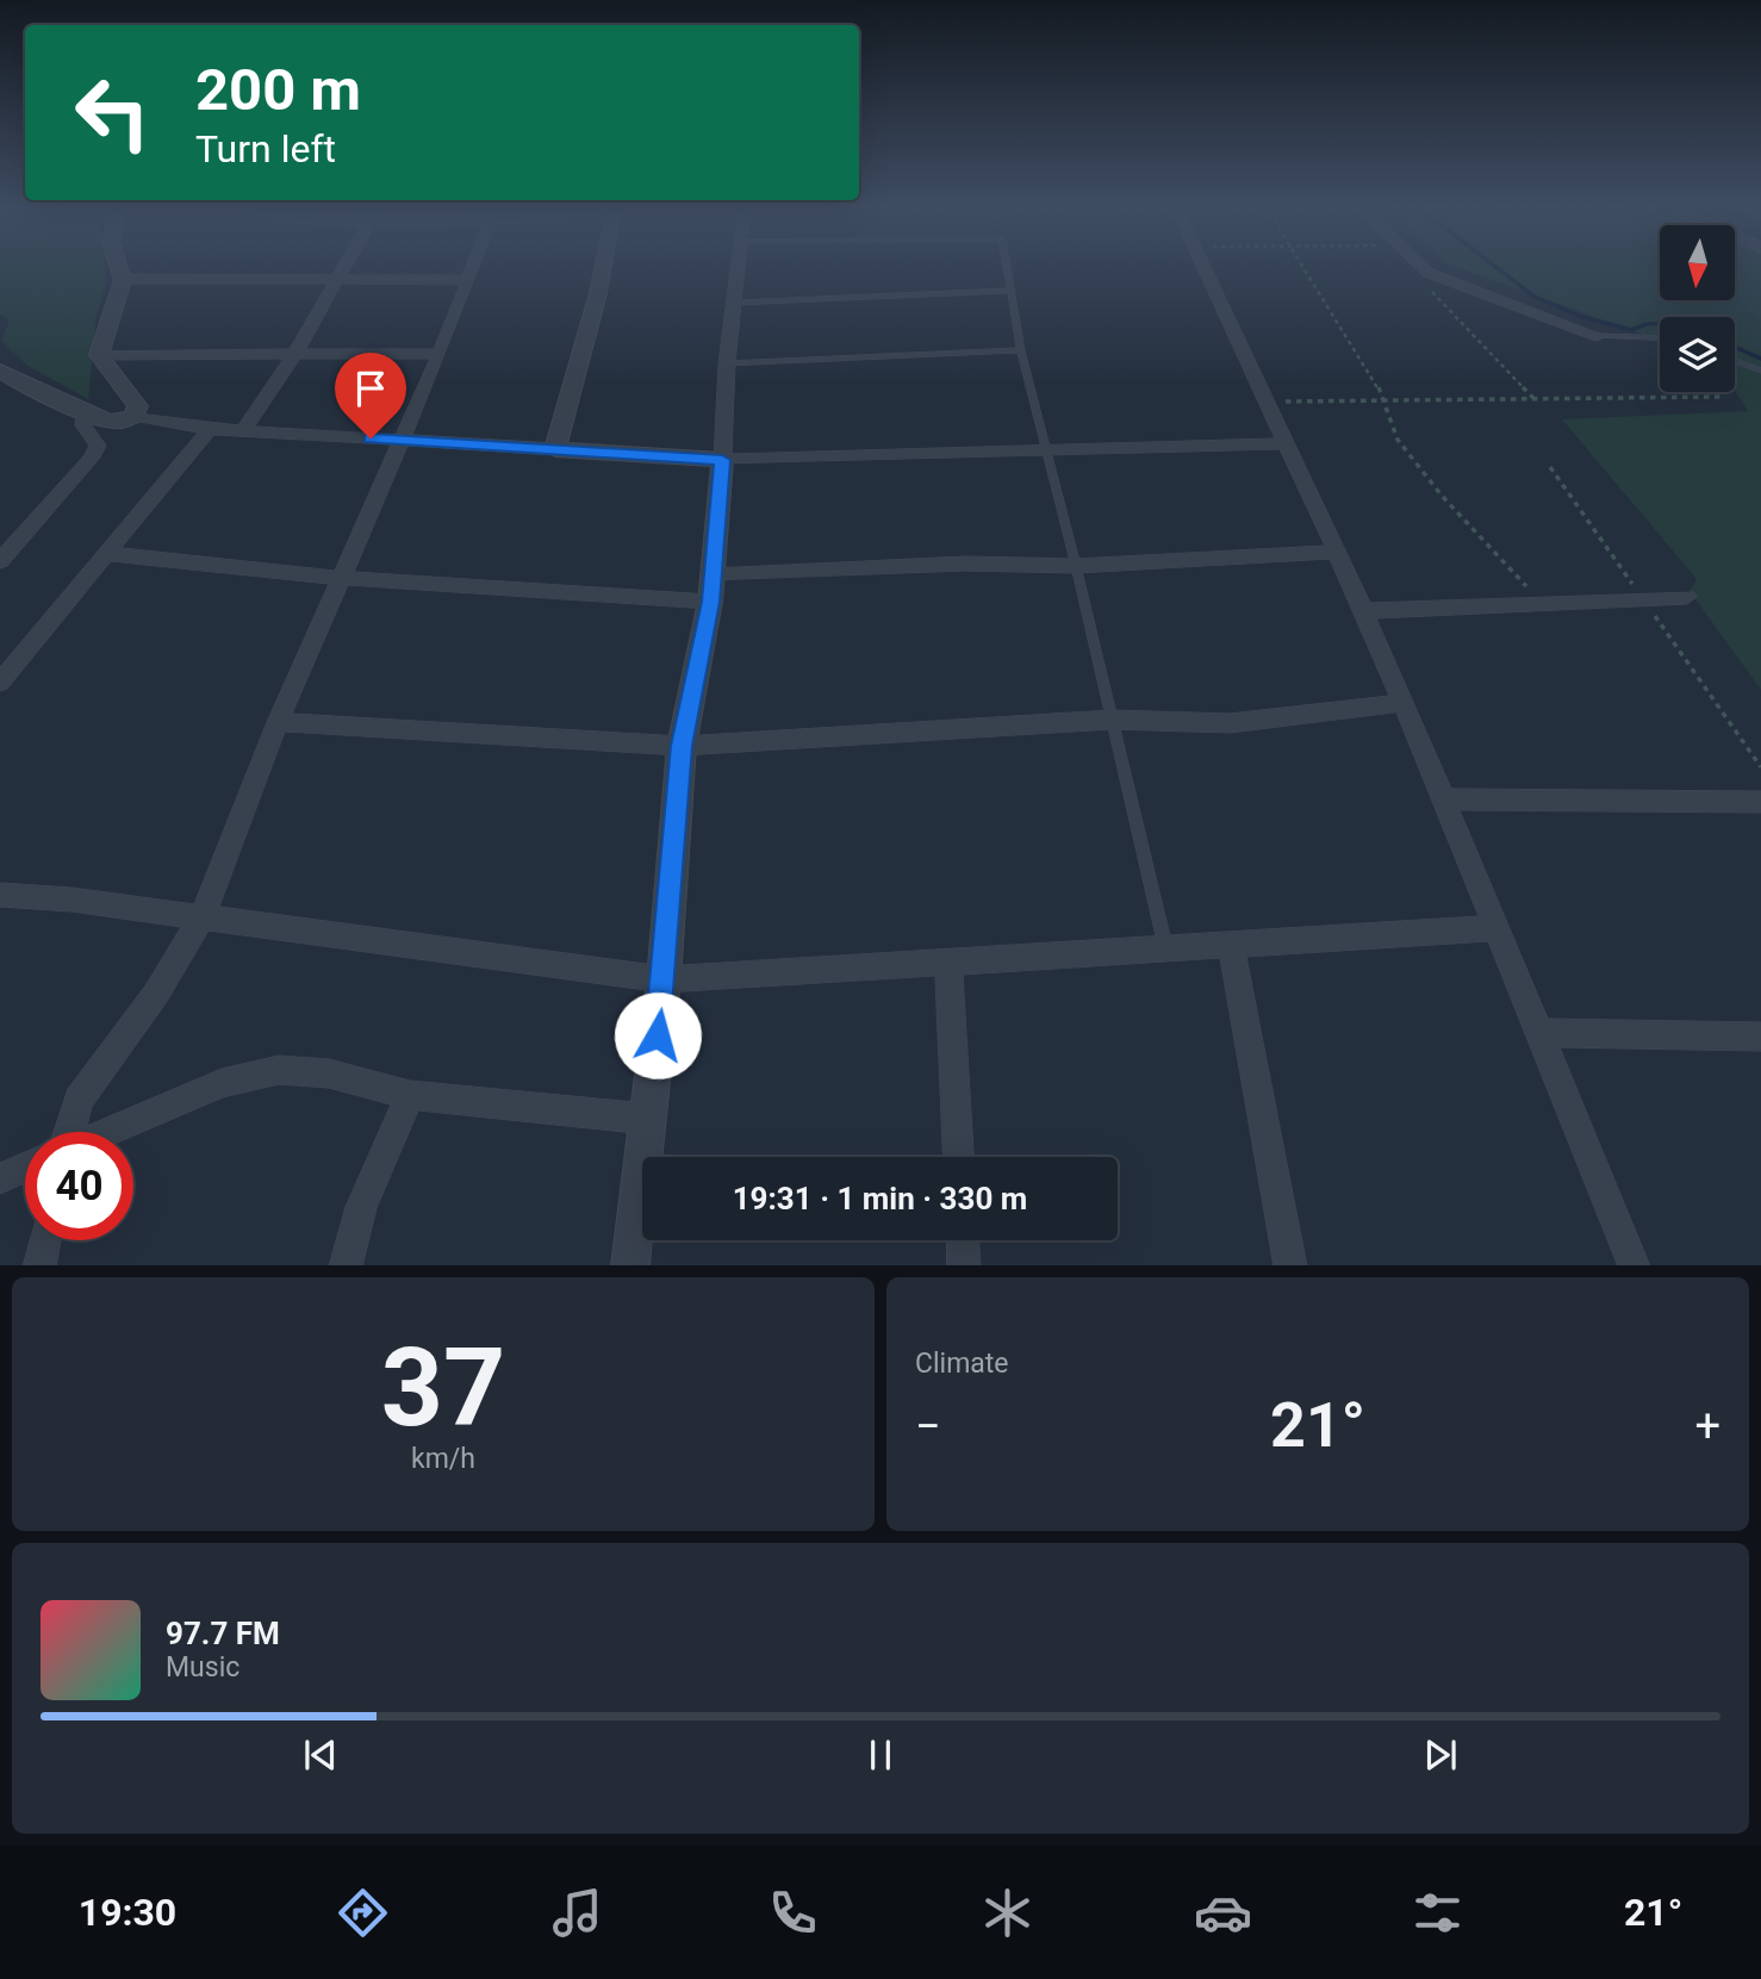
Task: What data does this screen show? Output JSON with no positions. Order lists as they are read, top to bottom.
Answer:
{
  "north": "bottom",
  "page": {
    "turn": ["200 m", "Turn left"],
    "limit": "40",
    "trip": "19:31 · 1 min · 330 m",
    "tile": [
      ["37", "km/h"],
      "Climate"
    ],
    "heat": ["−", "21°", "+"],
    "song": ["97.7 FM", "Music"],
    "tabs": ["19:30", "21°"]
  }
}
